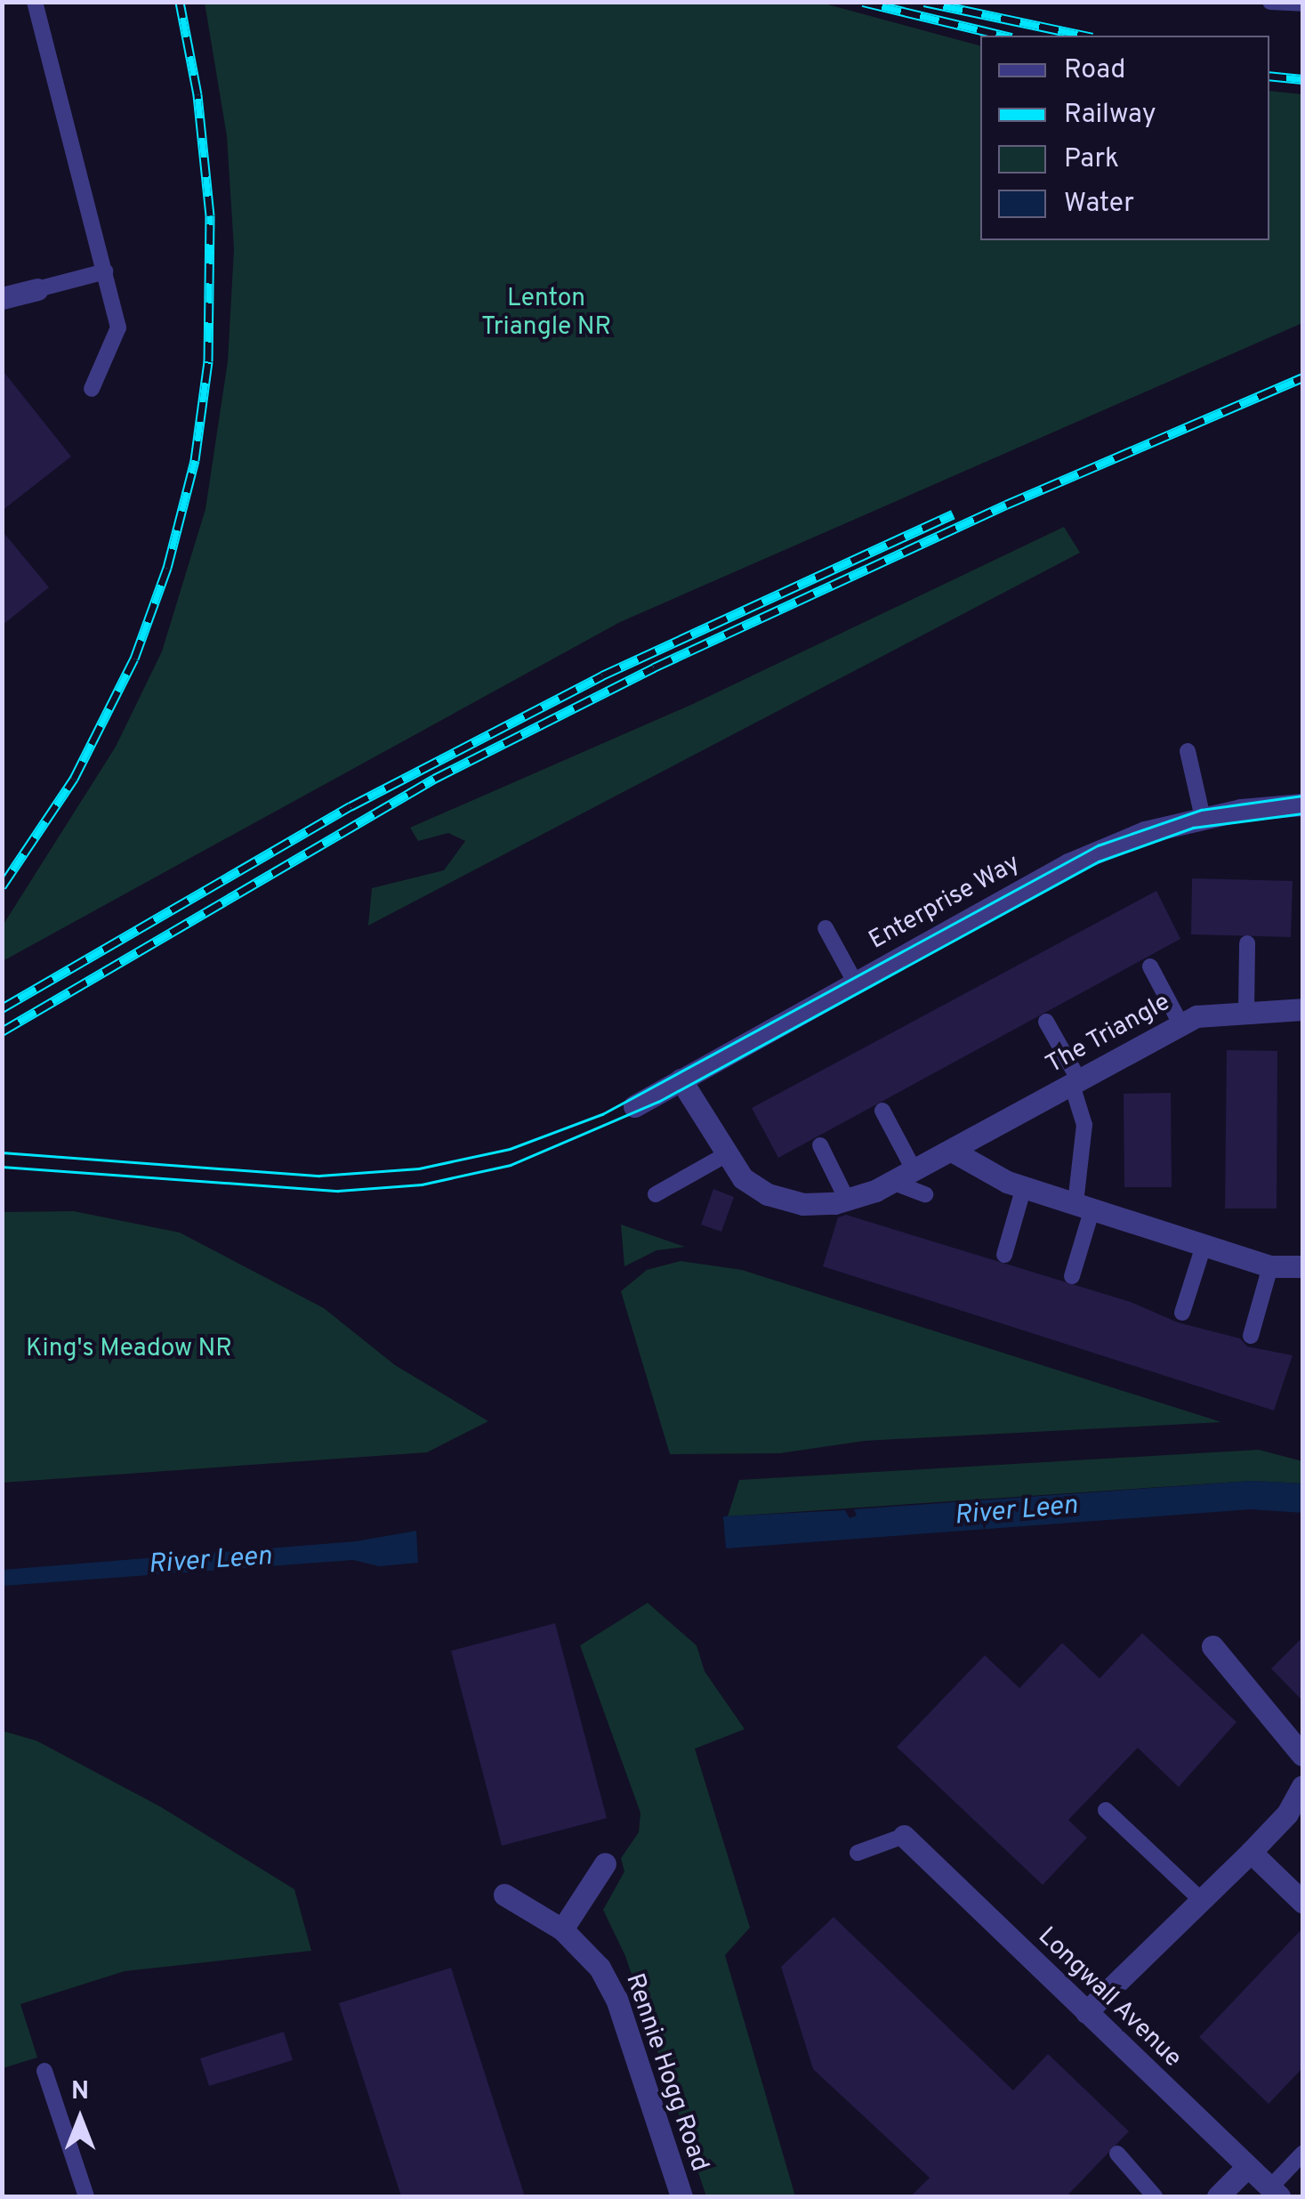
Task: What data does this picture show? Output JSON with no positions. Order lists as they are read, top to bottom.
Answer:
{
  "streets": {
    "street": [
      "Enterprise Way",
      "The Triangle",
      "Longwall Avenue",
      "Rennie Hogg Road"
    ]
  },
  "crossings": [
    ["Enterprise Way", "The Triangle"]
  ],
  "water": ["River Leen"],
  "parks": ["Lenton Triangle NR", "King's Meadow NR"],
  "legend": [
    "Road",
    "Railway",
    "Park",
    "Water"
  ],
  "north": "top"
}
